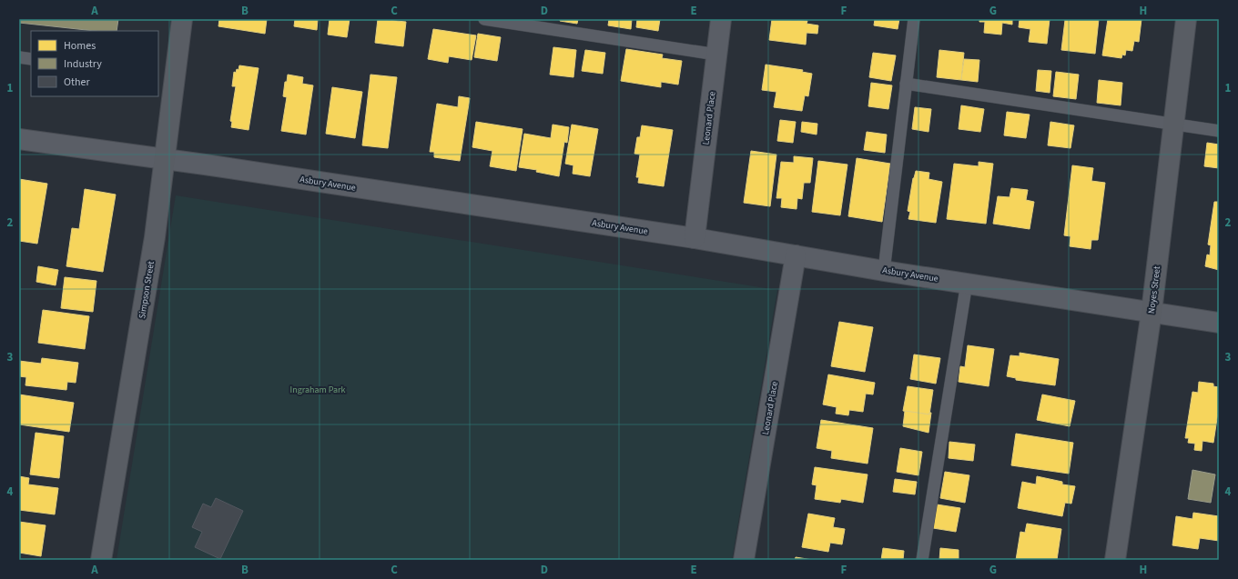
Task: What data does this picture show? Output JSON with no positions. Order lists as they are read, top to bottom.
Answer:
{
  "streets": {
    "street": [
      "Leonard Place",
      "Asbury Avenue",
      "Simpson Street",
      "Noyes Street"
    ]
  },
  "crossings": [
    ["Leonard Place", "Asbury Avenue"],
    ["Asbury Avenue", "Simpson Street"],
    ["Asbury Avenue", "Noyes Street"]
  ],
  "parks": ["Ingraham Park"],
  "legend": ["Homes", "Industry", "Other"],
  "grid": {
    "columns": [
      "A",
      "B",
      "C",
      "D",
      "E",
      "F",
      "G",
      "H"
    ],
    "rows": [
      "1",
      "2",
      "3",
      "4"
    ]
  }
}
